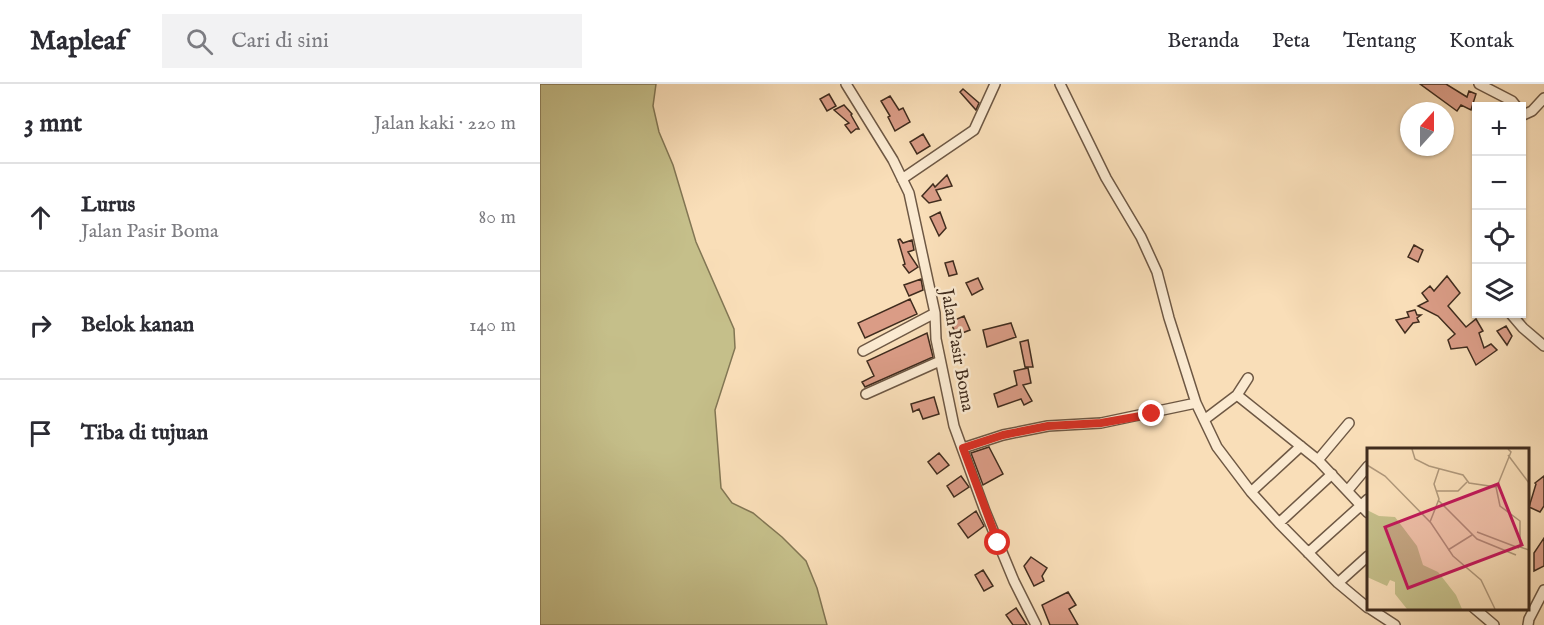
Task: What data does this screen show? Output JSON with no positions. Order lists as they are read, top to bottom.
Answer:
{
  "streets": {
    "street": ["Jalan Pasir Boma"]
  },
  "north": "top",
  "page": {
    "header": "Mapleaf",
    "search": "Cari di sini",
    "nav": [
      "Beranda",
      "Peta",
      "Tentang",
      "Kontak"
    ],
    "heading": ["3 mnt", "Jalan kaki · 220 m"],
    "map_buttons": ["+", "−"],
    "list": [
      ["Lurus", "Jalan Pasir Boma", "80 m"],
      ["Belok kanan", "140 m"],
      "Tiba di tujuan"
    ]
  }
}
